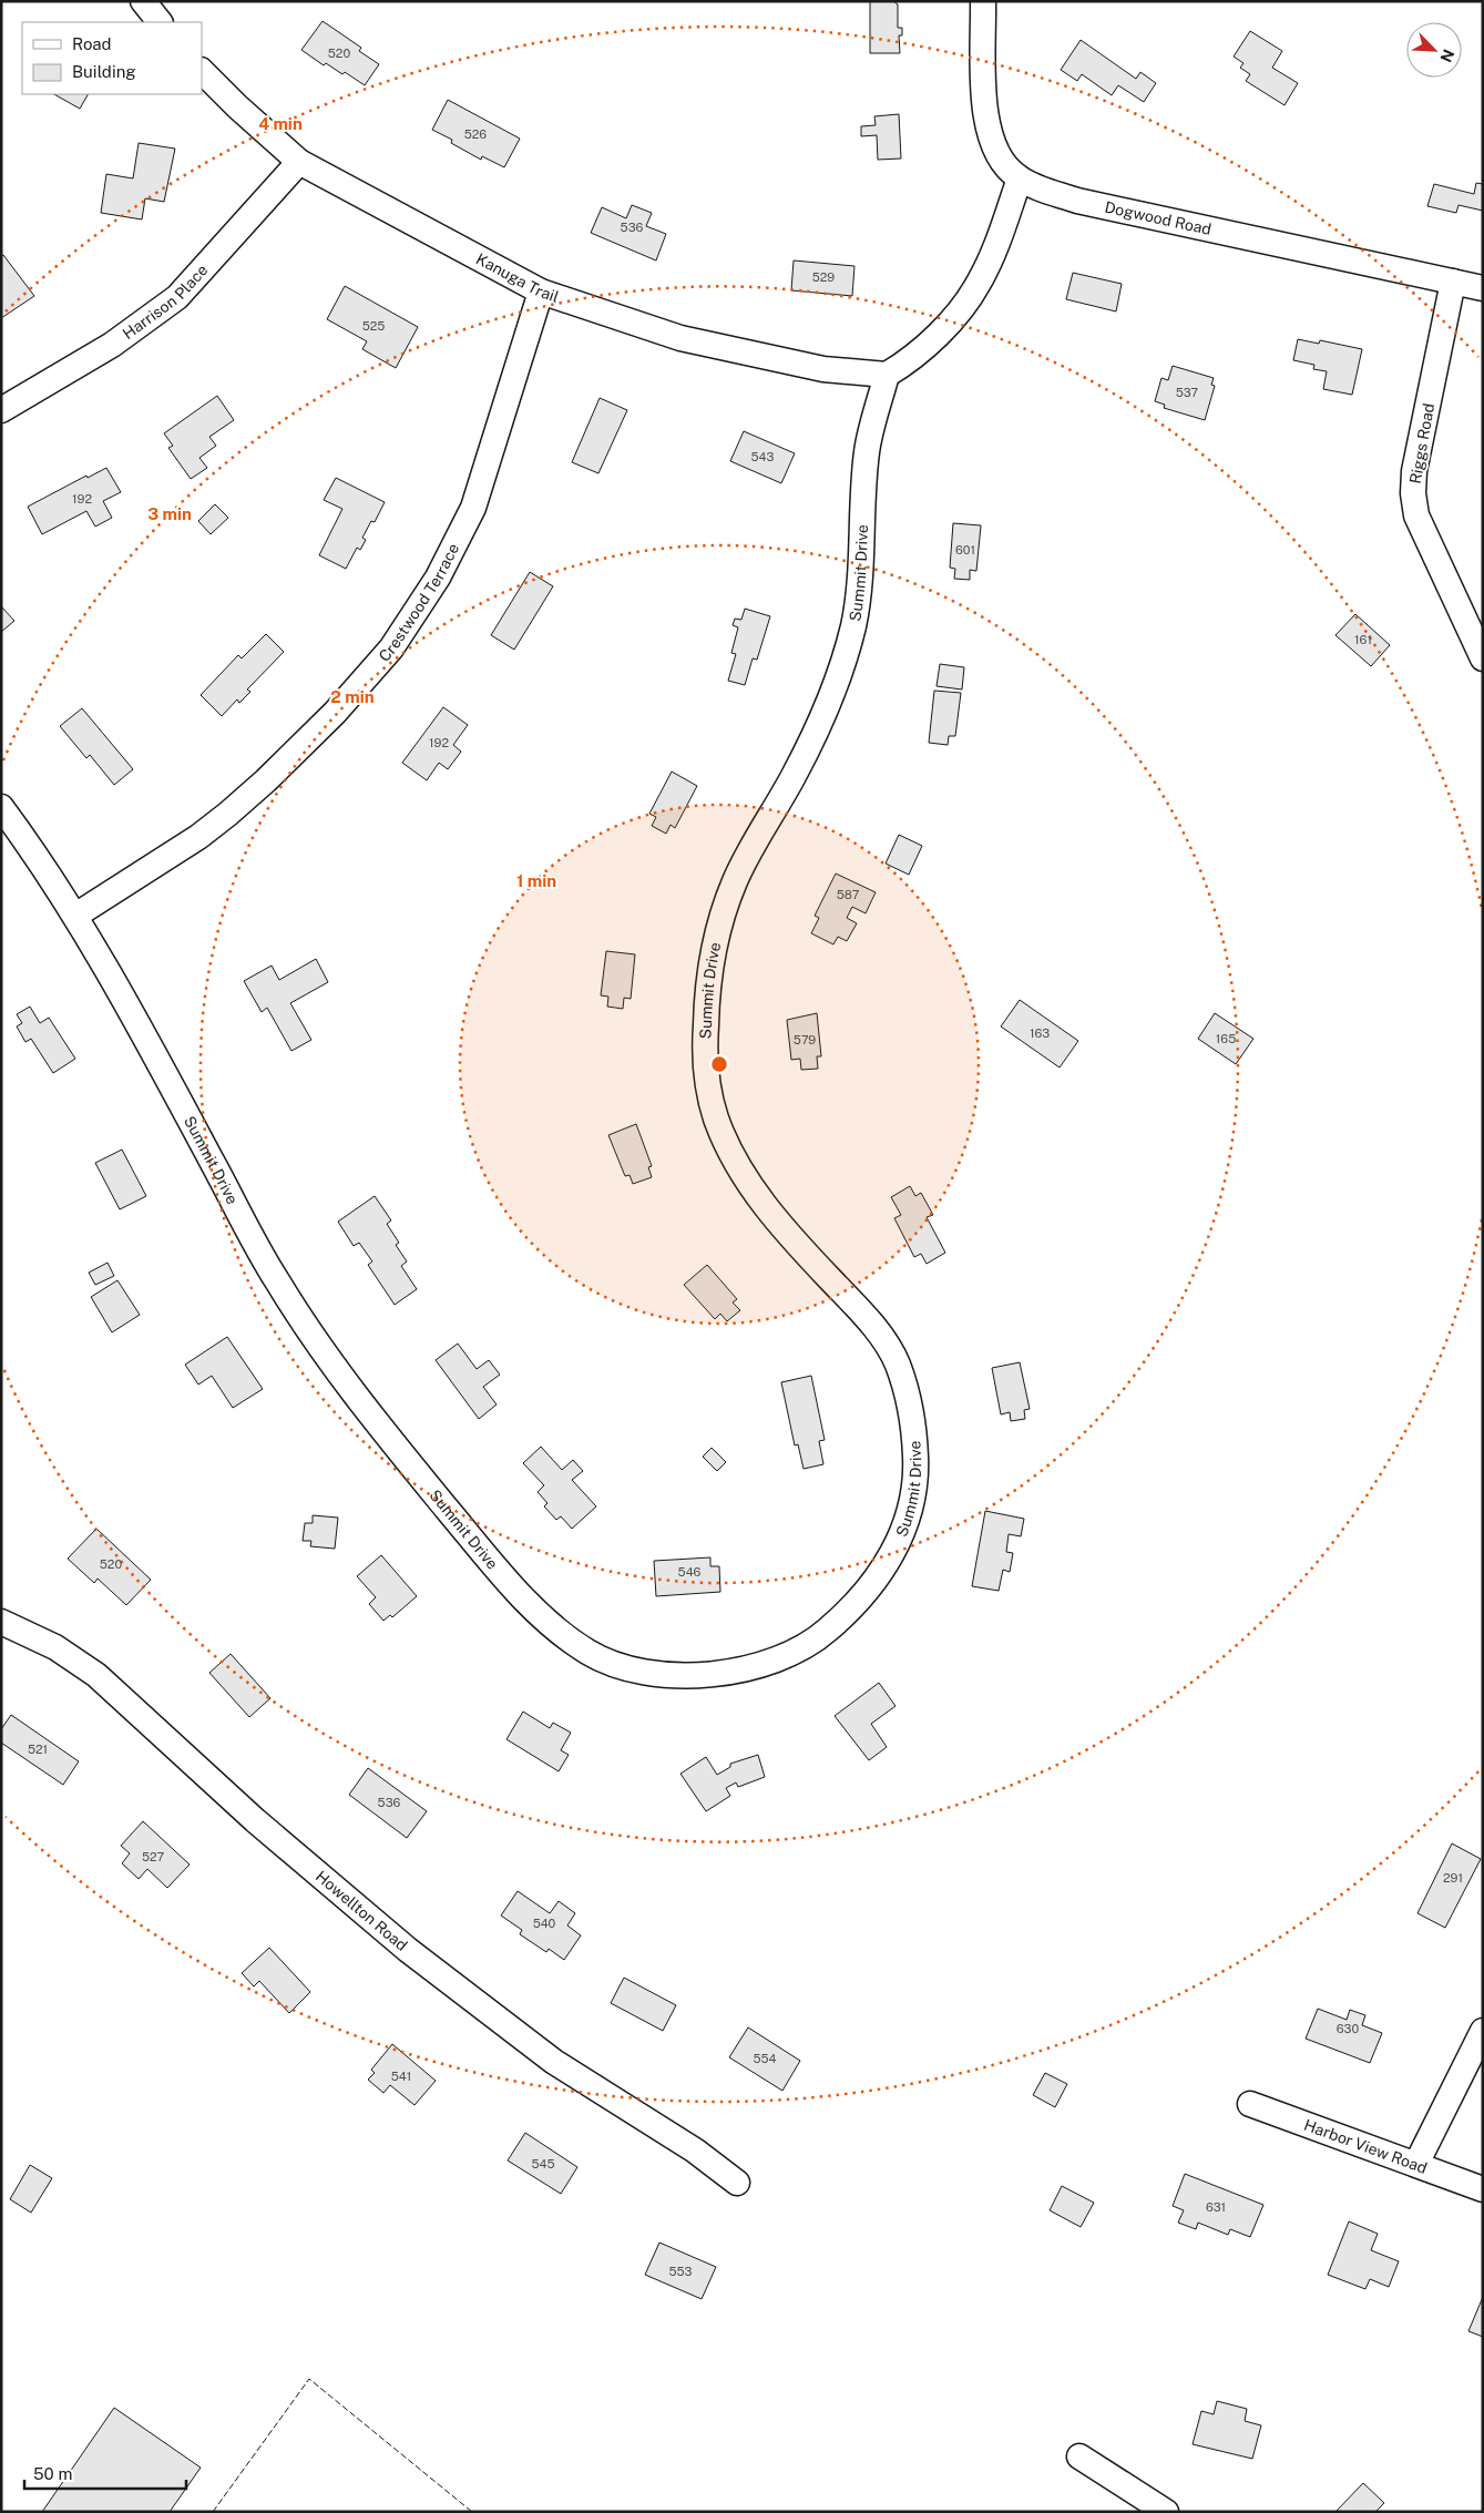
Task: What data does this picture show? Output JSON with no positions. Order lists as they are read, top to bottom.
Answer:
{
  "streets": {
    "street": [
      "Dogwood Road",
      "Kanuga Trail",
      "Harrison Place",
      "Riggs Road",
      "Summit Drive",
      "Crestwood Terrace",
      "Howellton Road",
      "Harbor View Road"
    ]
  },
  "crossings": [
    ["Dogwood Road", "Riggs Road"],
    ["Kanuga Trail", "Harrison Place"],
    ["Kanuga Trail", "Summit Drive"],
    ["Kanuga Trail", "Crestwood Terrace"],
    ["Summit Drive", "Crestwood Terrace"]
  ],
  "house_numbers": [
    "520",
    "526",
    "536",
    "529",
    "525",
    "537",
    "543",
    "192",
    "601",
    "161",
    "192",
    "587",
    "163",
    "165",
    "579",
    "520",
    "546",
    "521",
    "536",
    "527",
    "291",
    "540",
    "630",
    "554",
    "541",
    "545",
    "631",
    "553"
  ],
  "legend": ["Road", "Building"],
  "scale_bar": "50 m",
  "north": "bottom right",
  "rings": [
    "4 min",
    "3 min",
    "2 min",
    "1 min"
  ]
}
